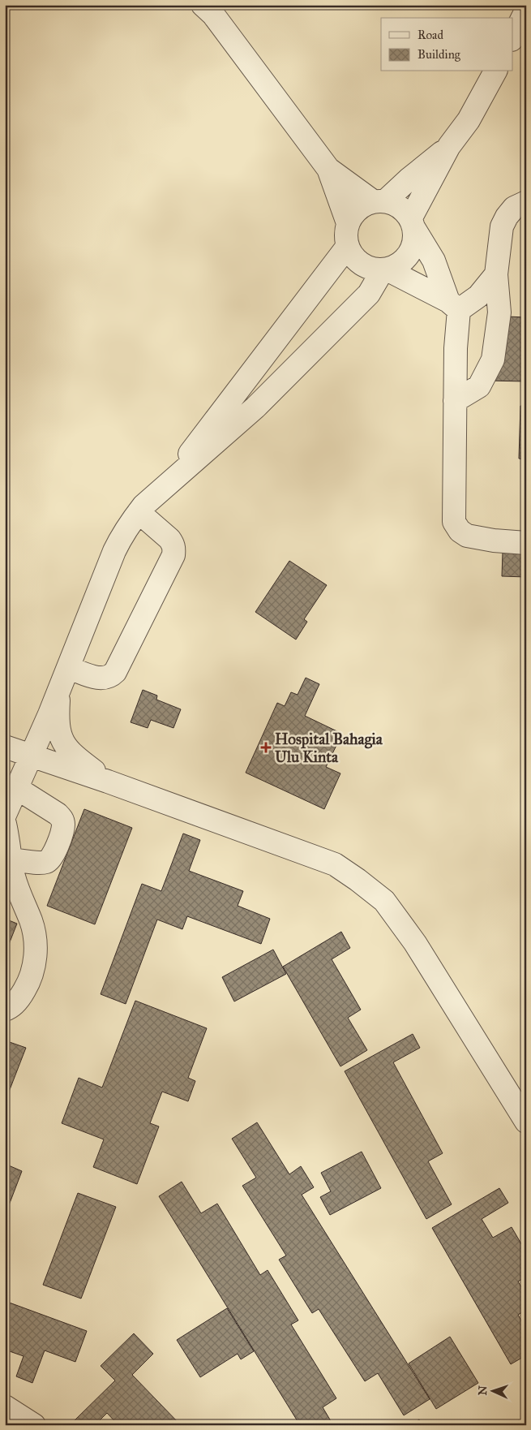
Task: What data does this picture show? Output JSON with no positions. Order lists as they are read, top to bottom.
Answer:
{
  "places": {
    "health": ["Hospital Bahagia Ulu Kinta"]
  },
  "legend": ["Road", "Building"],
  "north": "left"
}
